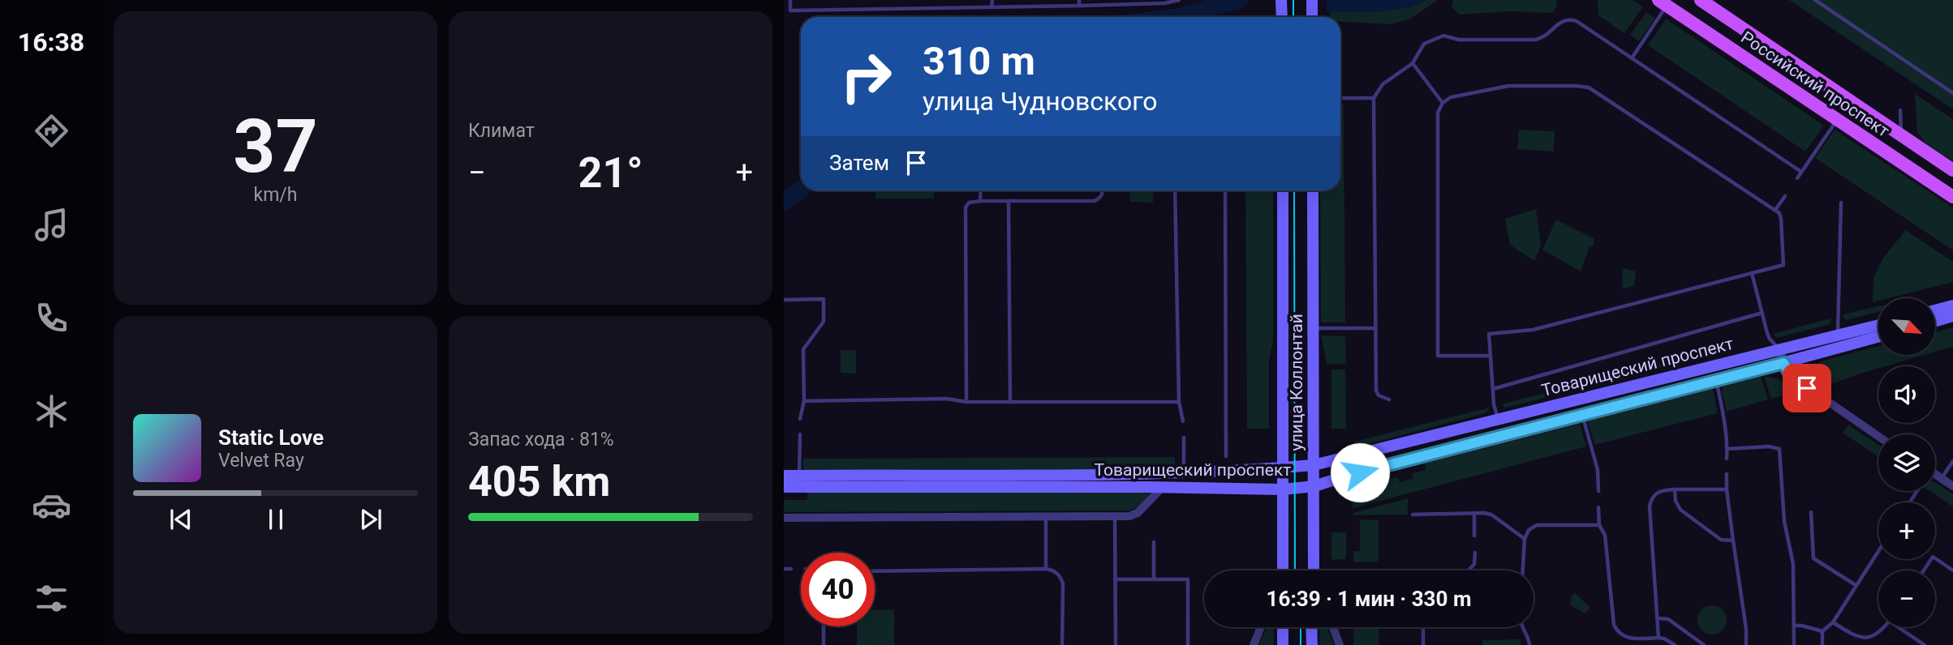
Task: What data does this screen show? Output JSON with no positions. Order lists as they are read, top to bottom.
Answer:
{
  "streets": {
    "main road": ["Российский проспект"],
    "street": ["Товарищеский проспект", "улица Коллонтай"]
  },
  "crossings": [
    ["Товарищеский проспект", "улица Коллонтай"]
  ],
  "north": "bottom right",
  "page": {
    "tabs": "16:38",
    "tile": [
      ["37", "km/h"],
      "Климат",
      ["Запас хода · 81%", "405 km"]
    ],
    "turn": ["310 m", "улица Чудновского"],
    "then": "Затем",
    "heat": ["−", "21°", "+"],
    "map_buttons": ["+", "−"],
    "song": ["Static Love", "Velvet Ray"],
    "limit": "40",
    "trip": "16:39 · 1 мин · 330 m"
  }
}
